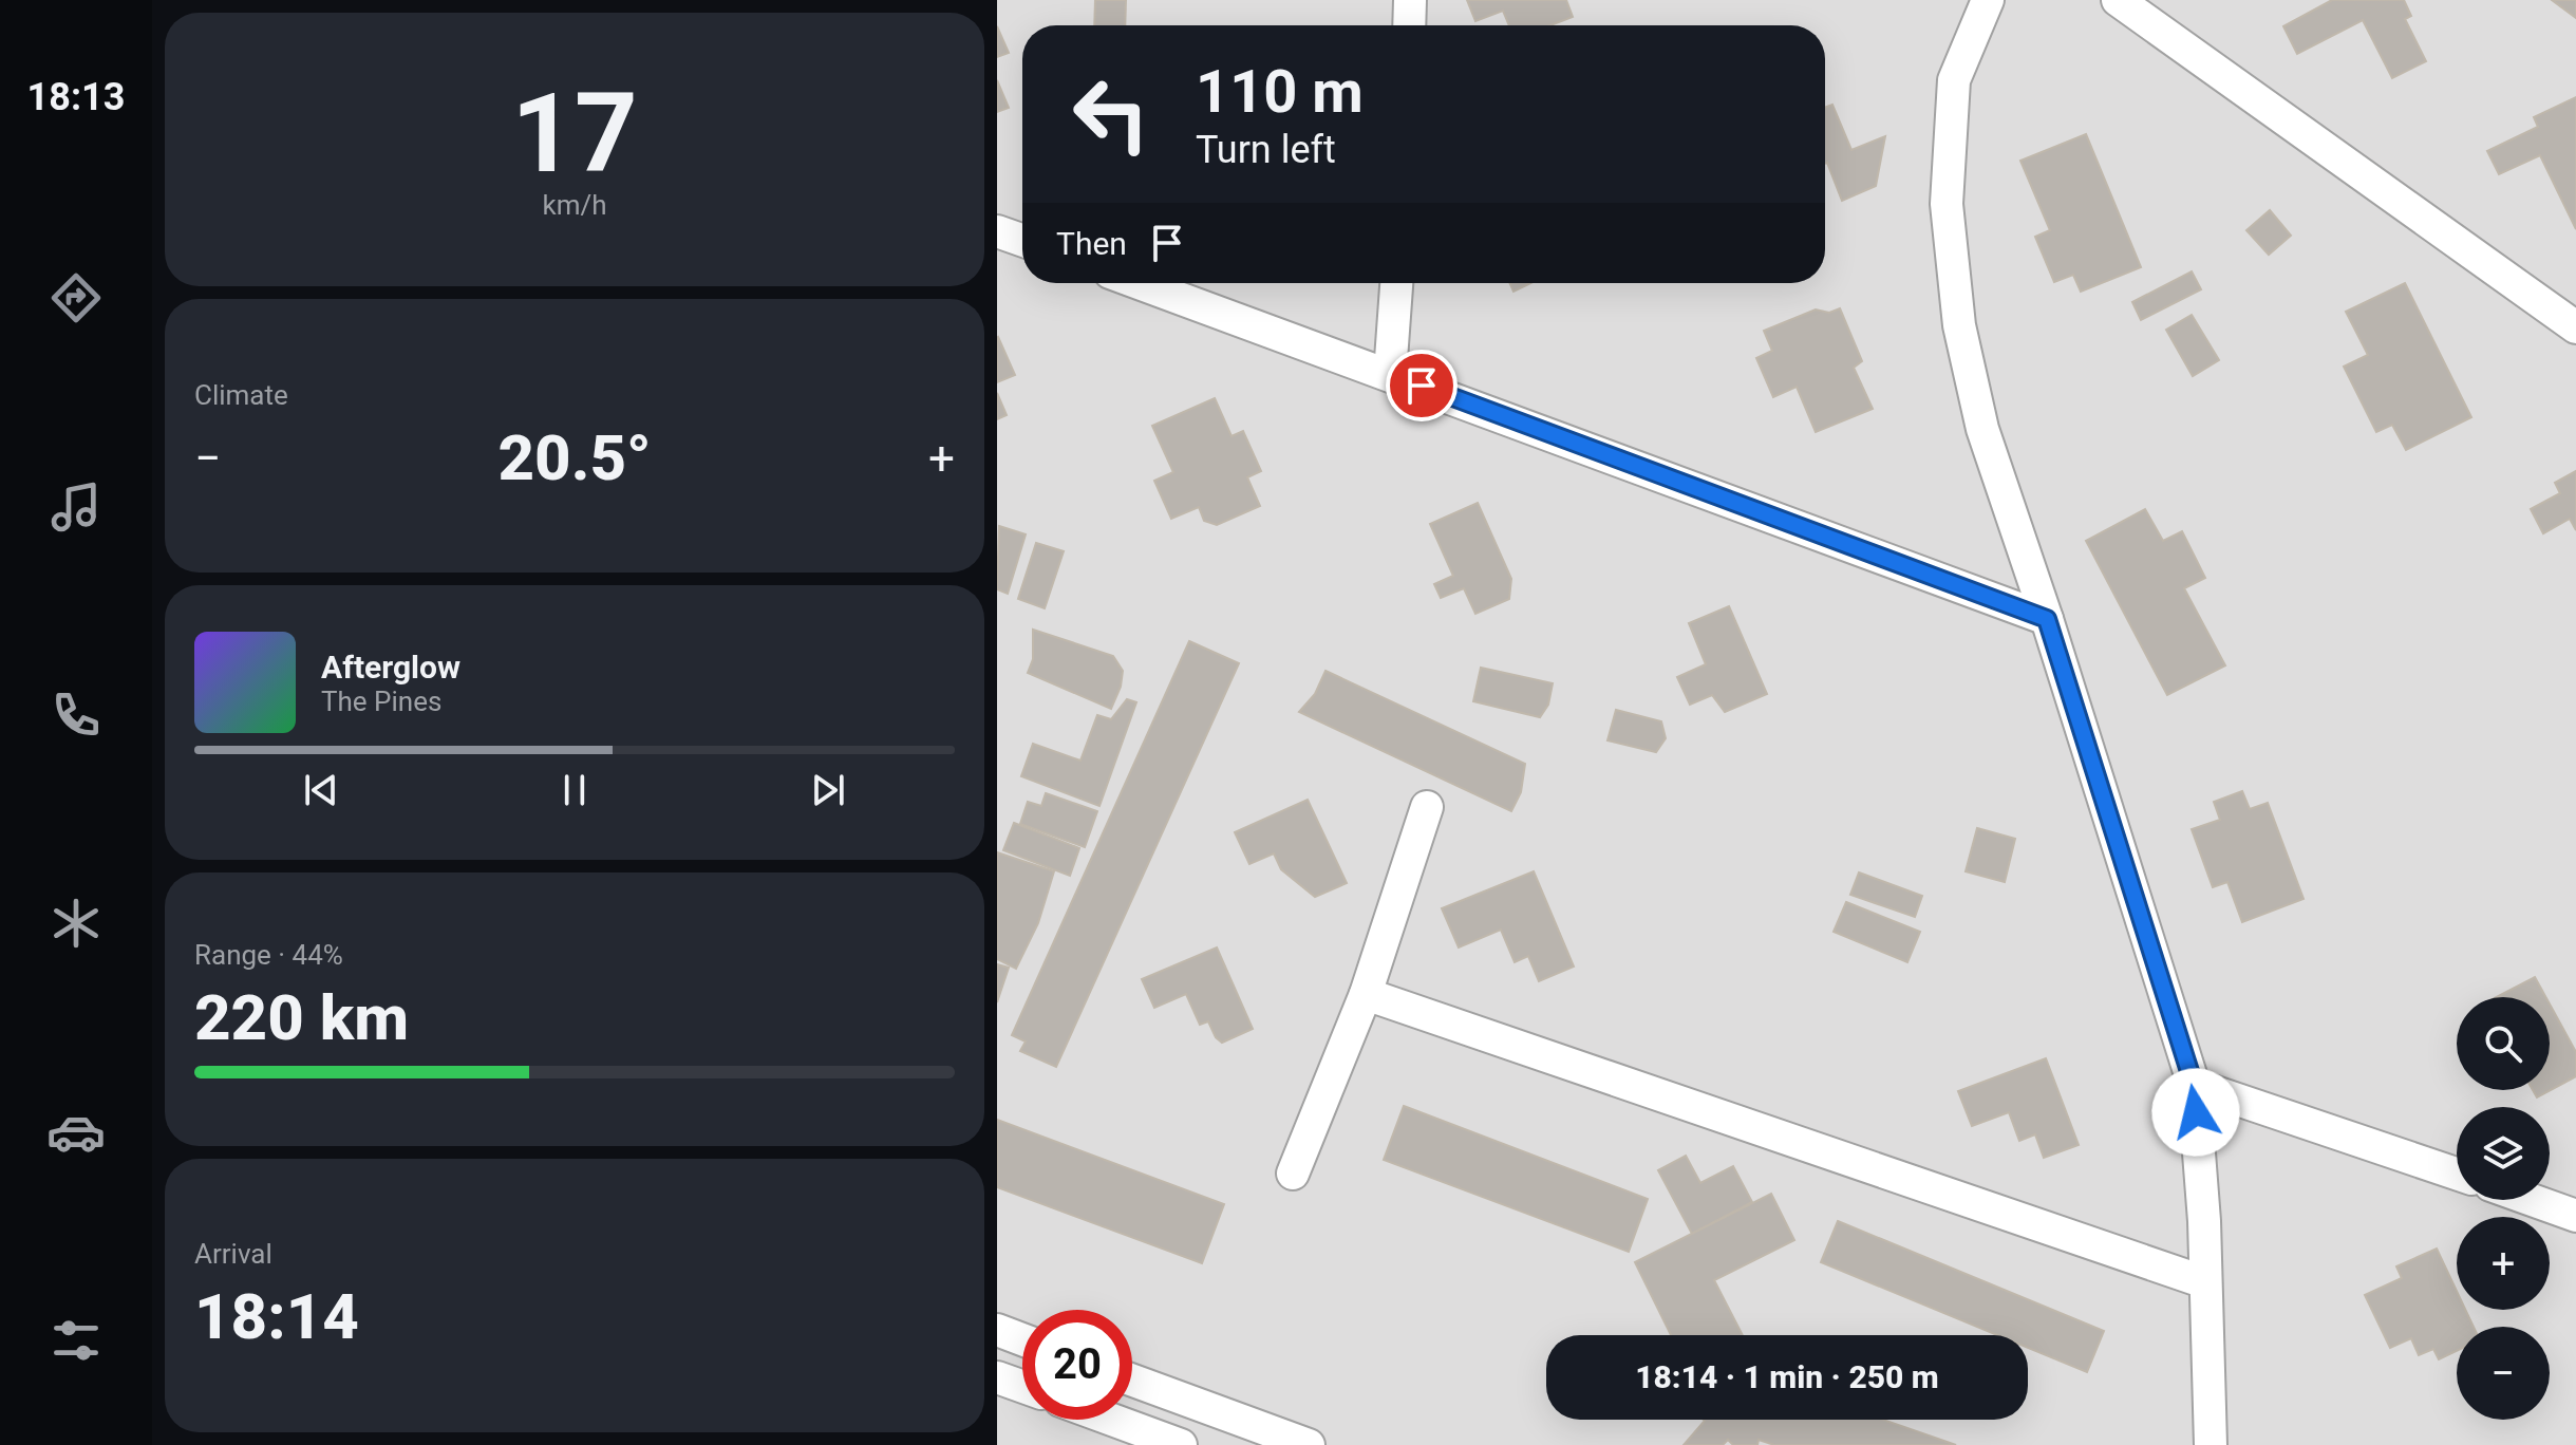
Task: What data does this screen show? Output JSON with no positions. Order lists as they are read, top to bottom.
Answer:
{
  "page": {
    "tabs": "18:13",
    "tile": [
      ["17", "km/h"],
      "Climate",
      ["Range · 44%", "220 km"],
      ["Arrival", "18:14"]
    ],
    "turn": ["110 m", "Turn left"],
    "then": "Then",
    "heat": ["−", "20.5°", "+"],
    "song": ["Afterglow", "The Pines"],
    "map_buttons": ["+", "−"],
    "limit": "20",
    "trip": "18:14 · 1 min · 250 m"
  }
}
